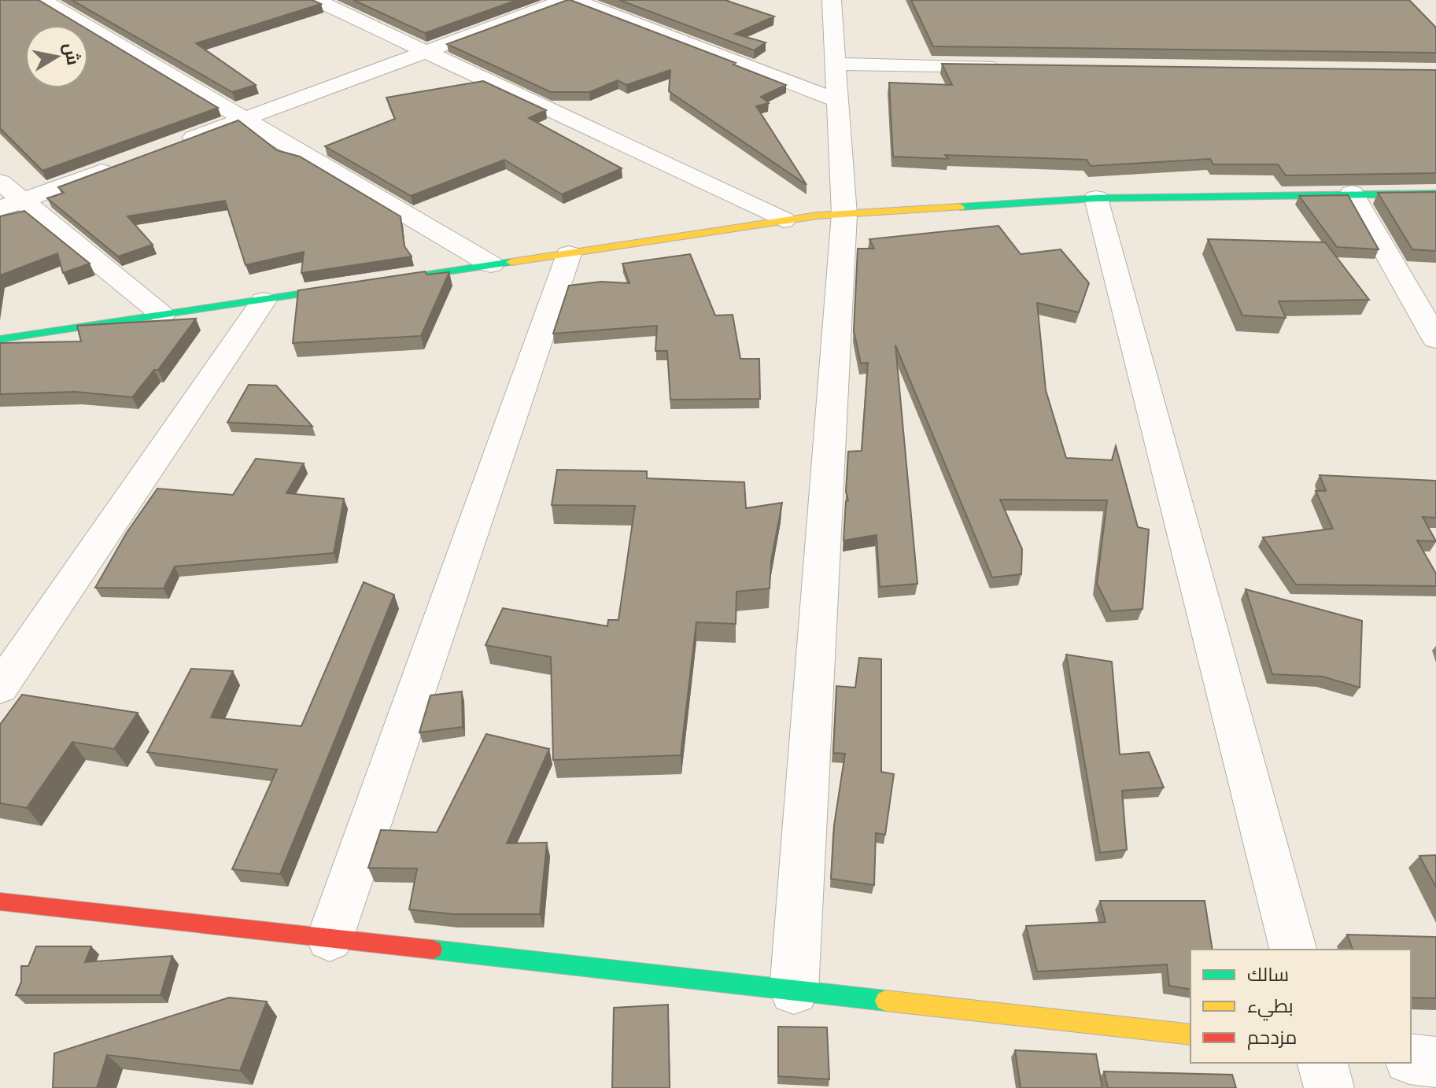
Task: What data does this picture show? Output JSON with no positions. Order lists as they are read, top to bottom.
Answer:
{
  "legend": ["سالك", "بطيء", "مزدحم"],
  "north": "right"
}
